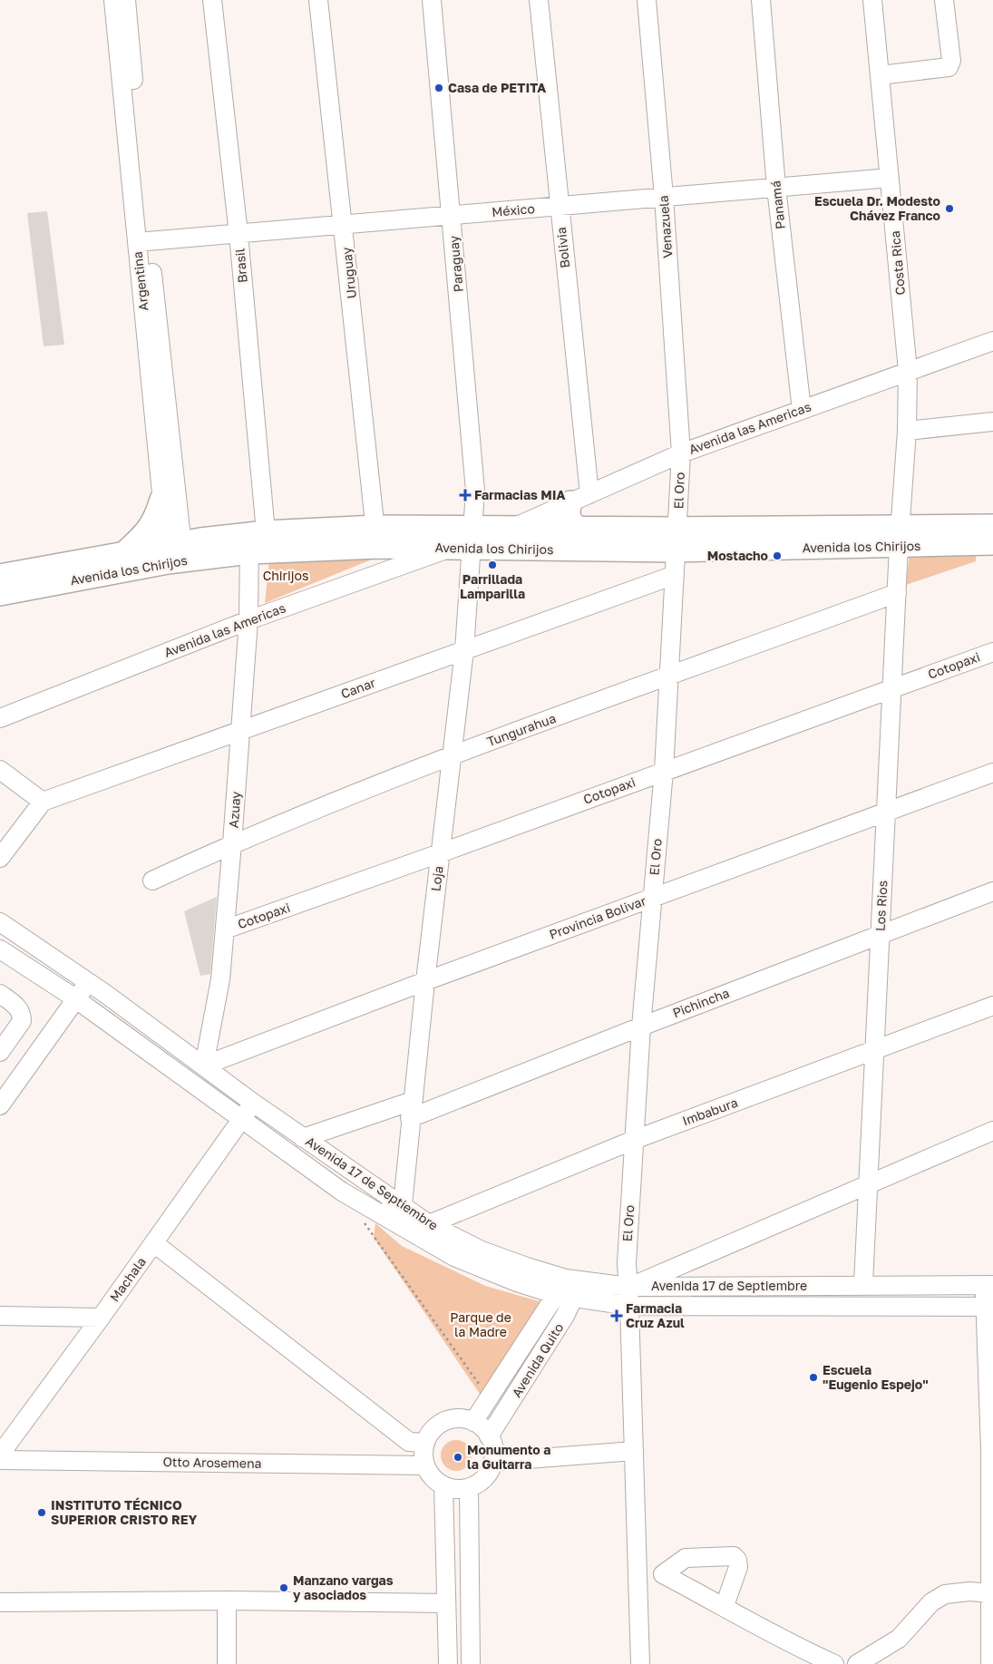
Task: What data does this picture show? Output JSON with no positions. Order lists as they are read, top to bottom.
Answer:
{
  "streets": {
    "main road": ["Avenida los Chirijos"],
    "street": [
      "Panamá",
      "México",
      "Venazuela",
      "Bolivia",
      "Costa Rica",
      "Paraguay",
      "Brasil",
      "Uruguay",
      "Argentina",
      "Avenida las Americas",
      "El Oro",
      "Cotopaxi",
      "Canar",
      "Tungurahua",
      "Azuay",
      "Loja",
      "Los Rios",
      "Provincia Bolivar",
      "Pichincha",
      "Imbabura",
      "Avenida 17 de Septiembre",
      "Machala",
      "Avenida Quito",
      "Otto Arosemena"
    ]
  },
  "crossings": [
    ["Panamá", "México"],
    ["Panamá", "Avenida las Americas"],
    ["México", "Venazuela"],
    ["México", "Bolivia"],
    ["México", "Costa Rica"],
    ["México", "Paraguay"],
    ["México", "Brasil"],
    ["México", "Uruguay"],
    ["México", "Argentina"],
    ["Venazuela", "Avenida las Americas"],
    ["Venazuela", "El Oro"],
    ["Bolivia", "Avenida las Americas"],
    ["Costa Rica", "Avenida las Americas"],
    ["Costa Rica", "Avenida los Chirijos"],
    ["Costa Rica", "Los Rios"],
    ["Paraguay", "Avenida las Americas"],
    ["Paraguay", "Avenida los Chirijos"],
    ["Paraguay", "Loja"],
    ["Brasil", "Avenida los Chirijos"],
    ["Brasil", "Azuay"],
    ["Uruguay", "Avenida los Chirijos"],
    ["Argentina", "Avenida los Chirijos"],
    ["Avenida las Americas", "El Oro"],
    ["Avenida las Americas", "Avenida los Chirijos"],
    ["Avenida las Americas", "Azuay"],
    ["Avenida las Americas", "Loja"],
    ["El Oro", "Avenida los Chirijos"],
    ["El Oro", "Cotopaxi"],
    ["El Oro", "Canar"],
    ["El Oro", "Tungurahua"],
    ["El Oro", "Provincia Bolivar"],
    ["El Oro", "Pichincha"],
    ["El Oro", "Imbabura"],
    ["El Oro", "Avenida 17 de Septiembre"],
    ["Avenida los Chirijos", "Azuay"],
    ["Avenida los Chirijos", "Loja"],
    ["Avenida los Chirijos", "Los Rios"],
    ["Cotopaxi", "Azuay"],
    ["Cotopaxi", "Loja"],
    ["Cotopaxi", "Los Rios"],
    ["Canar", "Azuay"],
    ["Canar", "Loja"],
    ["Tungurahua", "Azuay"],
    ["Tungurahua", "Loja"],
    ["Tungurahua", "Los Rios"],
    ["Azuay", "Provincia Bolivar"],
    ["Azuay", "Avenida 17 de Septiembre"],
    ["Loja", "Provincia Bolivar"],
    ["Loja", "Pichincha"],
    ["Loja", "Avenida 17 de Septiembre"],
    ["Los Rios", "Provincia Bolivar"],
    ["Los Rios", "Pichincha"],
    ["Los Rios", "Imbabura"],
    ["Los Rios", "Avenida 17 de Septiembre"],
    ["Provincia Bolivar", "Avenida 17 de Septiembre"],
    ["Pichincha", "Avenida 17 de Septiembre"],
    ["Imbabura", "Avenida 17 de Septiembre"],
    ["Avenida 17 de Septiembre", "Machala"],
    ["Avenida 17 de Septiembre", "Avenida Quito"],
    ["Avenida Quito", "Otto Arosemena"]
  ],
  "parks": ["Chirijos", "Parque de la Madre"],
  "places": {
    "other": [
      "Casa de PETITA",
      "Escuela Dr. Modesto Chávez Franco",
      "Mostacho",
      "Parrillada Lamparilla",
      "Escuela \"Eugenio Espejo\"",
      "Monumento a la Guitarra",
      "INSTITUTO TÉCNICO SUPERIOR CRISTO REY",
      "Manzano vargas y asociados"
    ],
    "health": ["Farmacias MIA", "Farmacia Cruz Azul"]
  }
}
